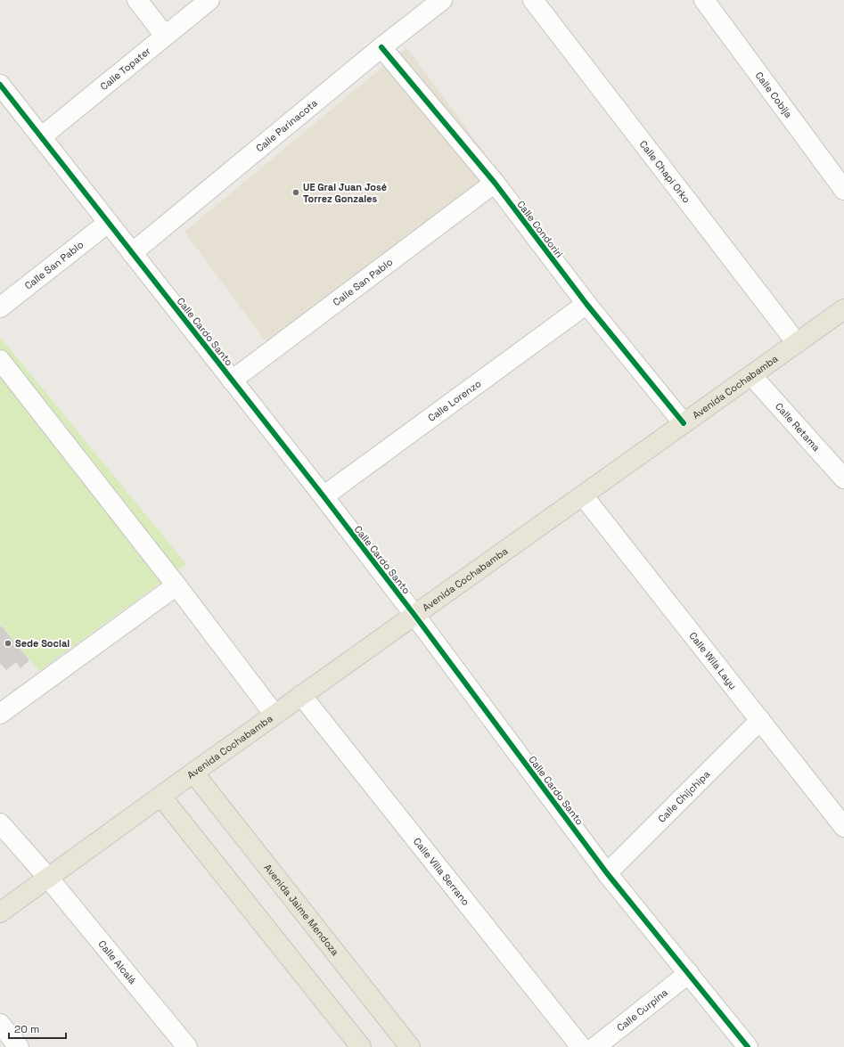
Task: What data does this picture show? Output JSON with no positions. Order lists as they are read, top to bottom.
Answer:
{
  "streets": {
    "main road": ["Avenida Cochabamba", "Avenida Jaime Mendoza"],
    "street": [
      "Calle Topater",
      "Calle Cobija",
      "Calle Parinacota",
      "Calle Chapi Orko",
      "Calle Condoriri",
      "Calle San Pablo",
      "Calle Cardo Santo",
      "Calle Lorenzo",
      "Calle Retama",
      "Calle Wila Layu",
      "Calle Chijchipa",
      "Calle Villa Serrano",
      "Calle Alcalá",
      "Calle Curpina"
    ]
  },
  "crossings": [
    ["Calle Topater", "Calle Cardo Santo"],
    ["Calle Parinacota", "Calle Condoriri"],
    ["Calle Parinacota", "Calle Cardo Santo"],
    ["Calle Chapi Orko", "Avenida Cochabamba"],
    ["Calle Condoriri", "Calle San Pablo"],
    ["Calle Condoriri", "Avenida Cochabamba"],
    ["Calle Condoriri", "Calle Lorenzo"],
    ["Calle San Pablo", "Calle Cardo Santo"],
    ["Calle Cardo Santo", "Avenida Cochabamba"],
    ["Calle Cardo Santo", "Calle Lorenzo"],
    ["Calle Cardo Santo", "Calle Chijchipa"],
    ["Calle Cardo Santo", "Calle Curpina"],
    ["Avenida Cochabamba", "Calle Retama"],
    ["Avenida Cochabamba", "Calle Wila Layu"],
    ["Avenida Cochabamba", "Calle Villa Serrano"],
    ["Avenida Cochabamba", "Avenida Jaime Mendoza"],
    ["Avenida Cochabamba", "Calle Alcalá"],
    ["Calle Wila Layu", "Calle Chijchipa"]
  ],
  "places": ["UE Gral Juan José Torrez Gonzales", "Sede Social"],
  "scale_bar": "20 m"
}
